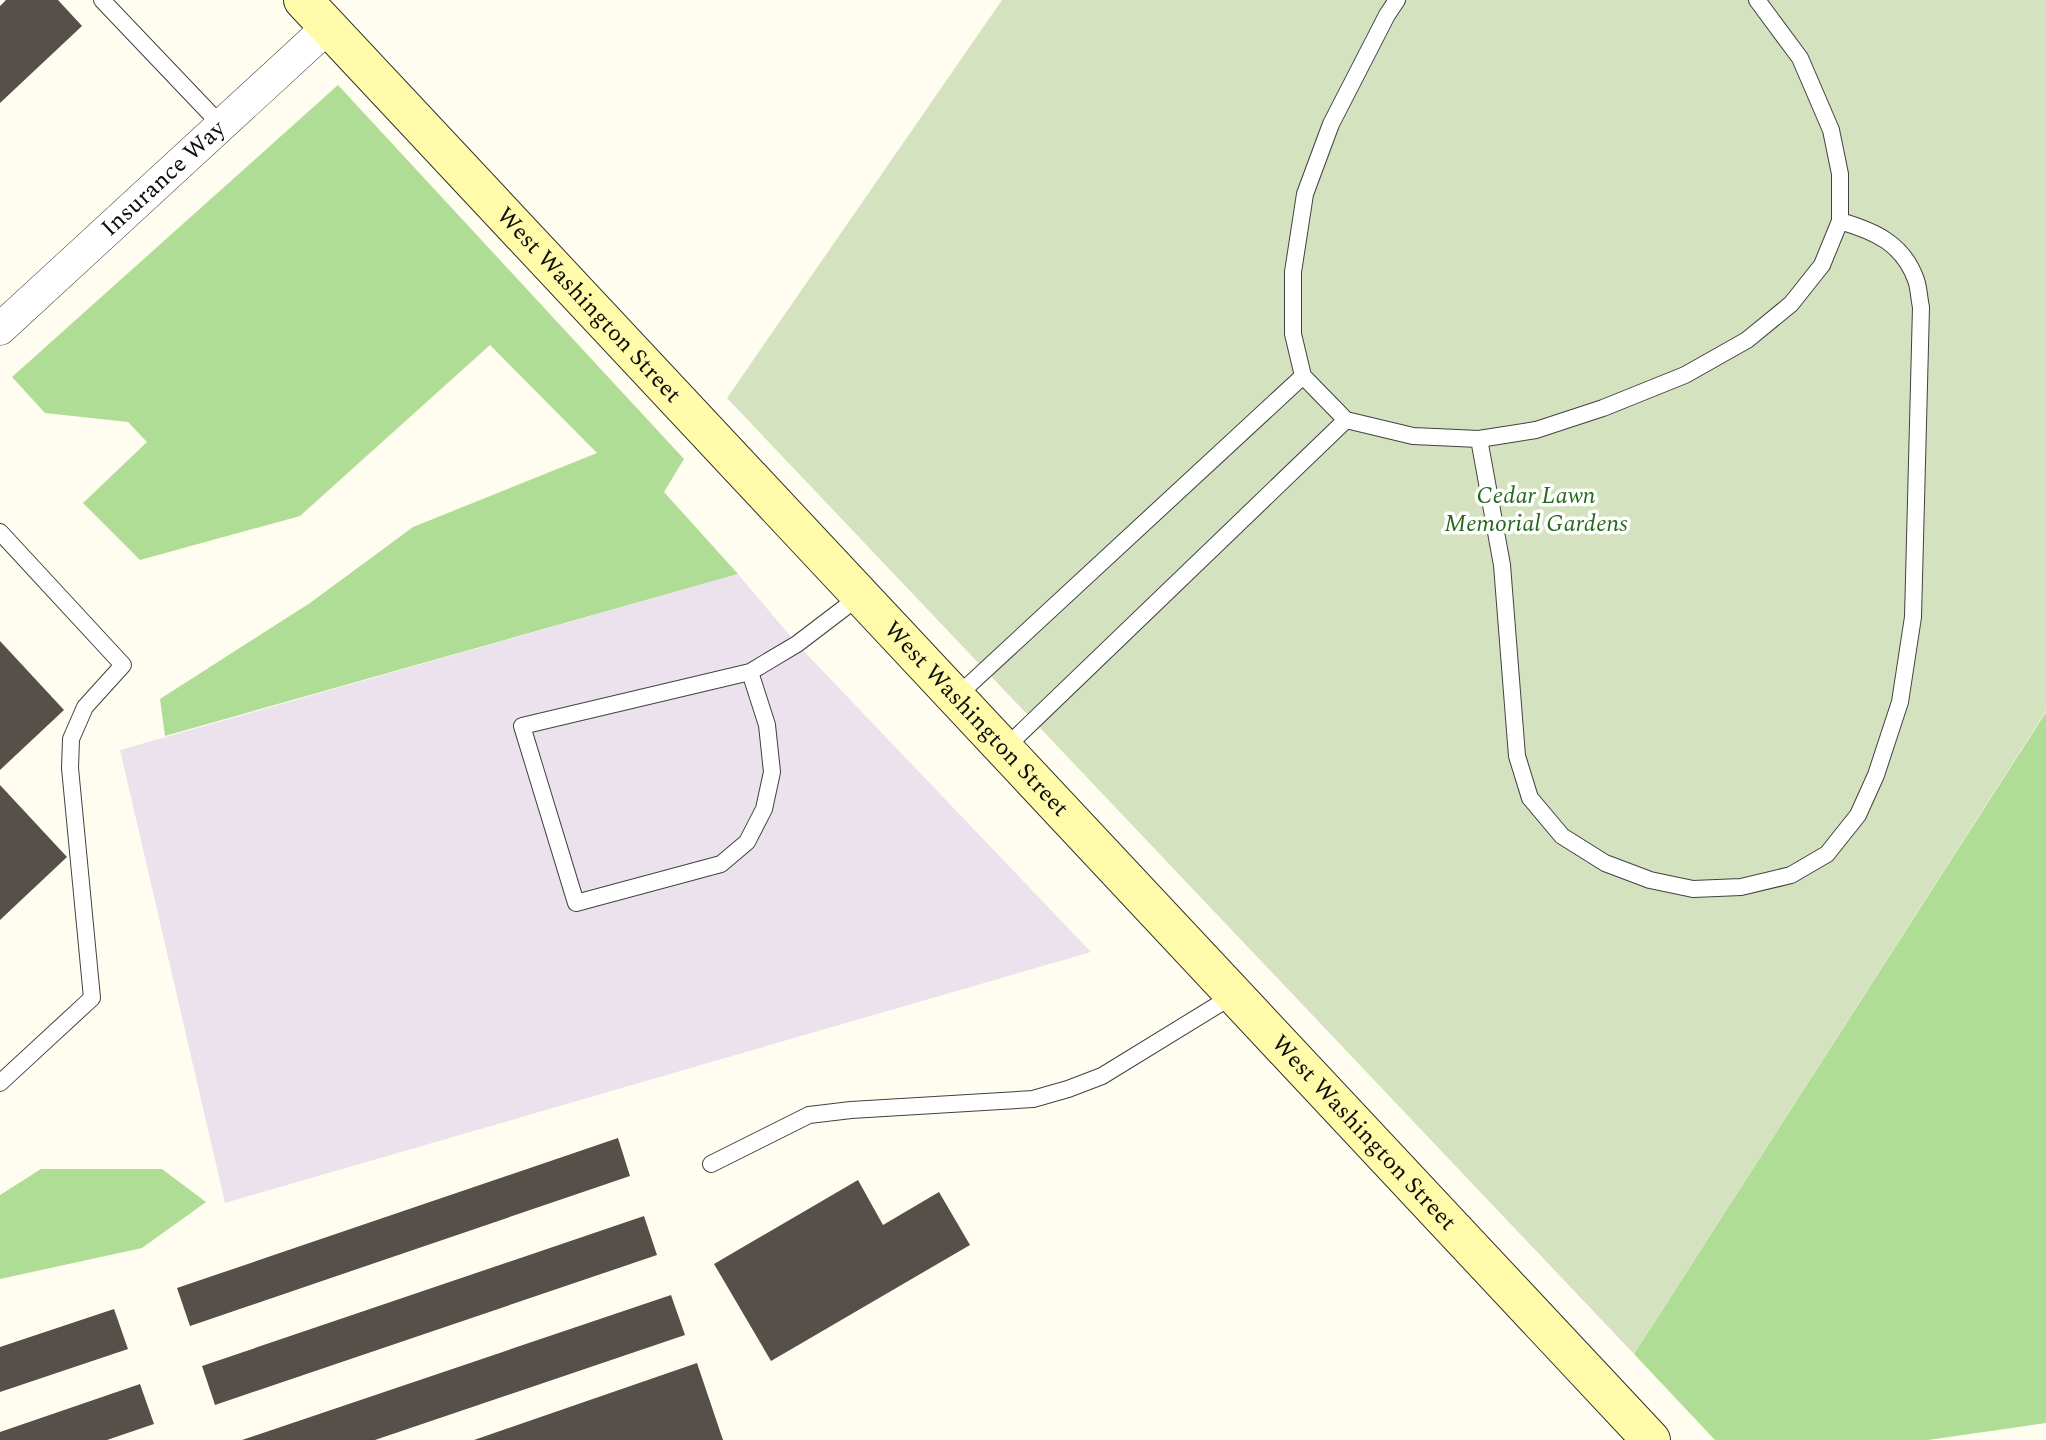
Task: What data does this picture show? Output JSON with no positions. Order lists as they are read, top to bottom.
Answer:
{
  "streets": {
    "main road": ["West Washington Street"],
    "street": ["Insurance Way"]
  },
  "crossings": [
    ["Insurance Way", "West Washington Street"]
  ],
  "parks": ["Cedar Lawn Memorial Gardens"]
}
